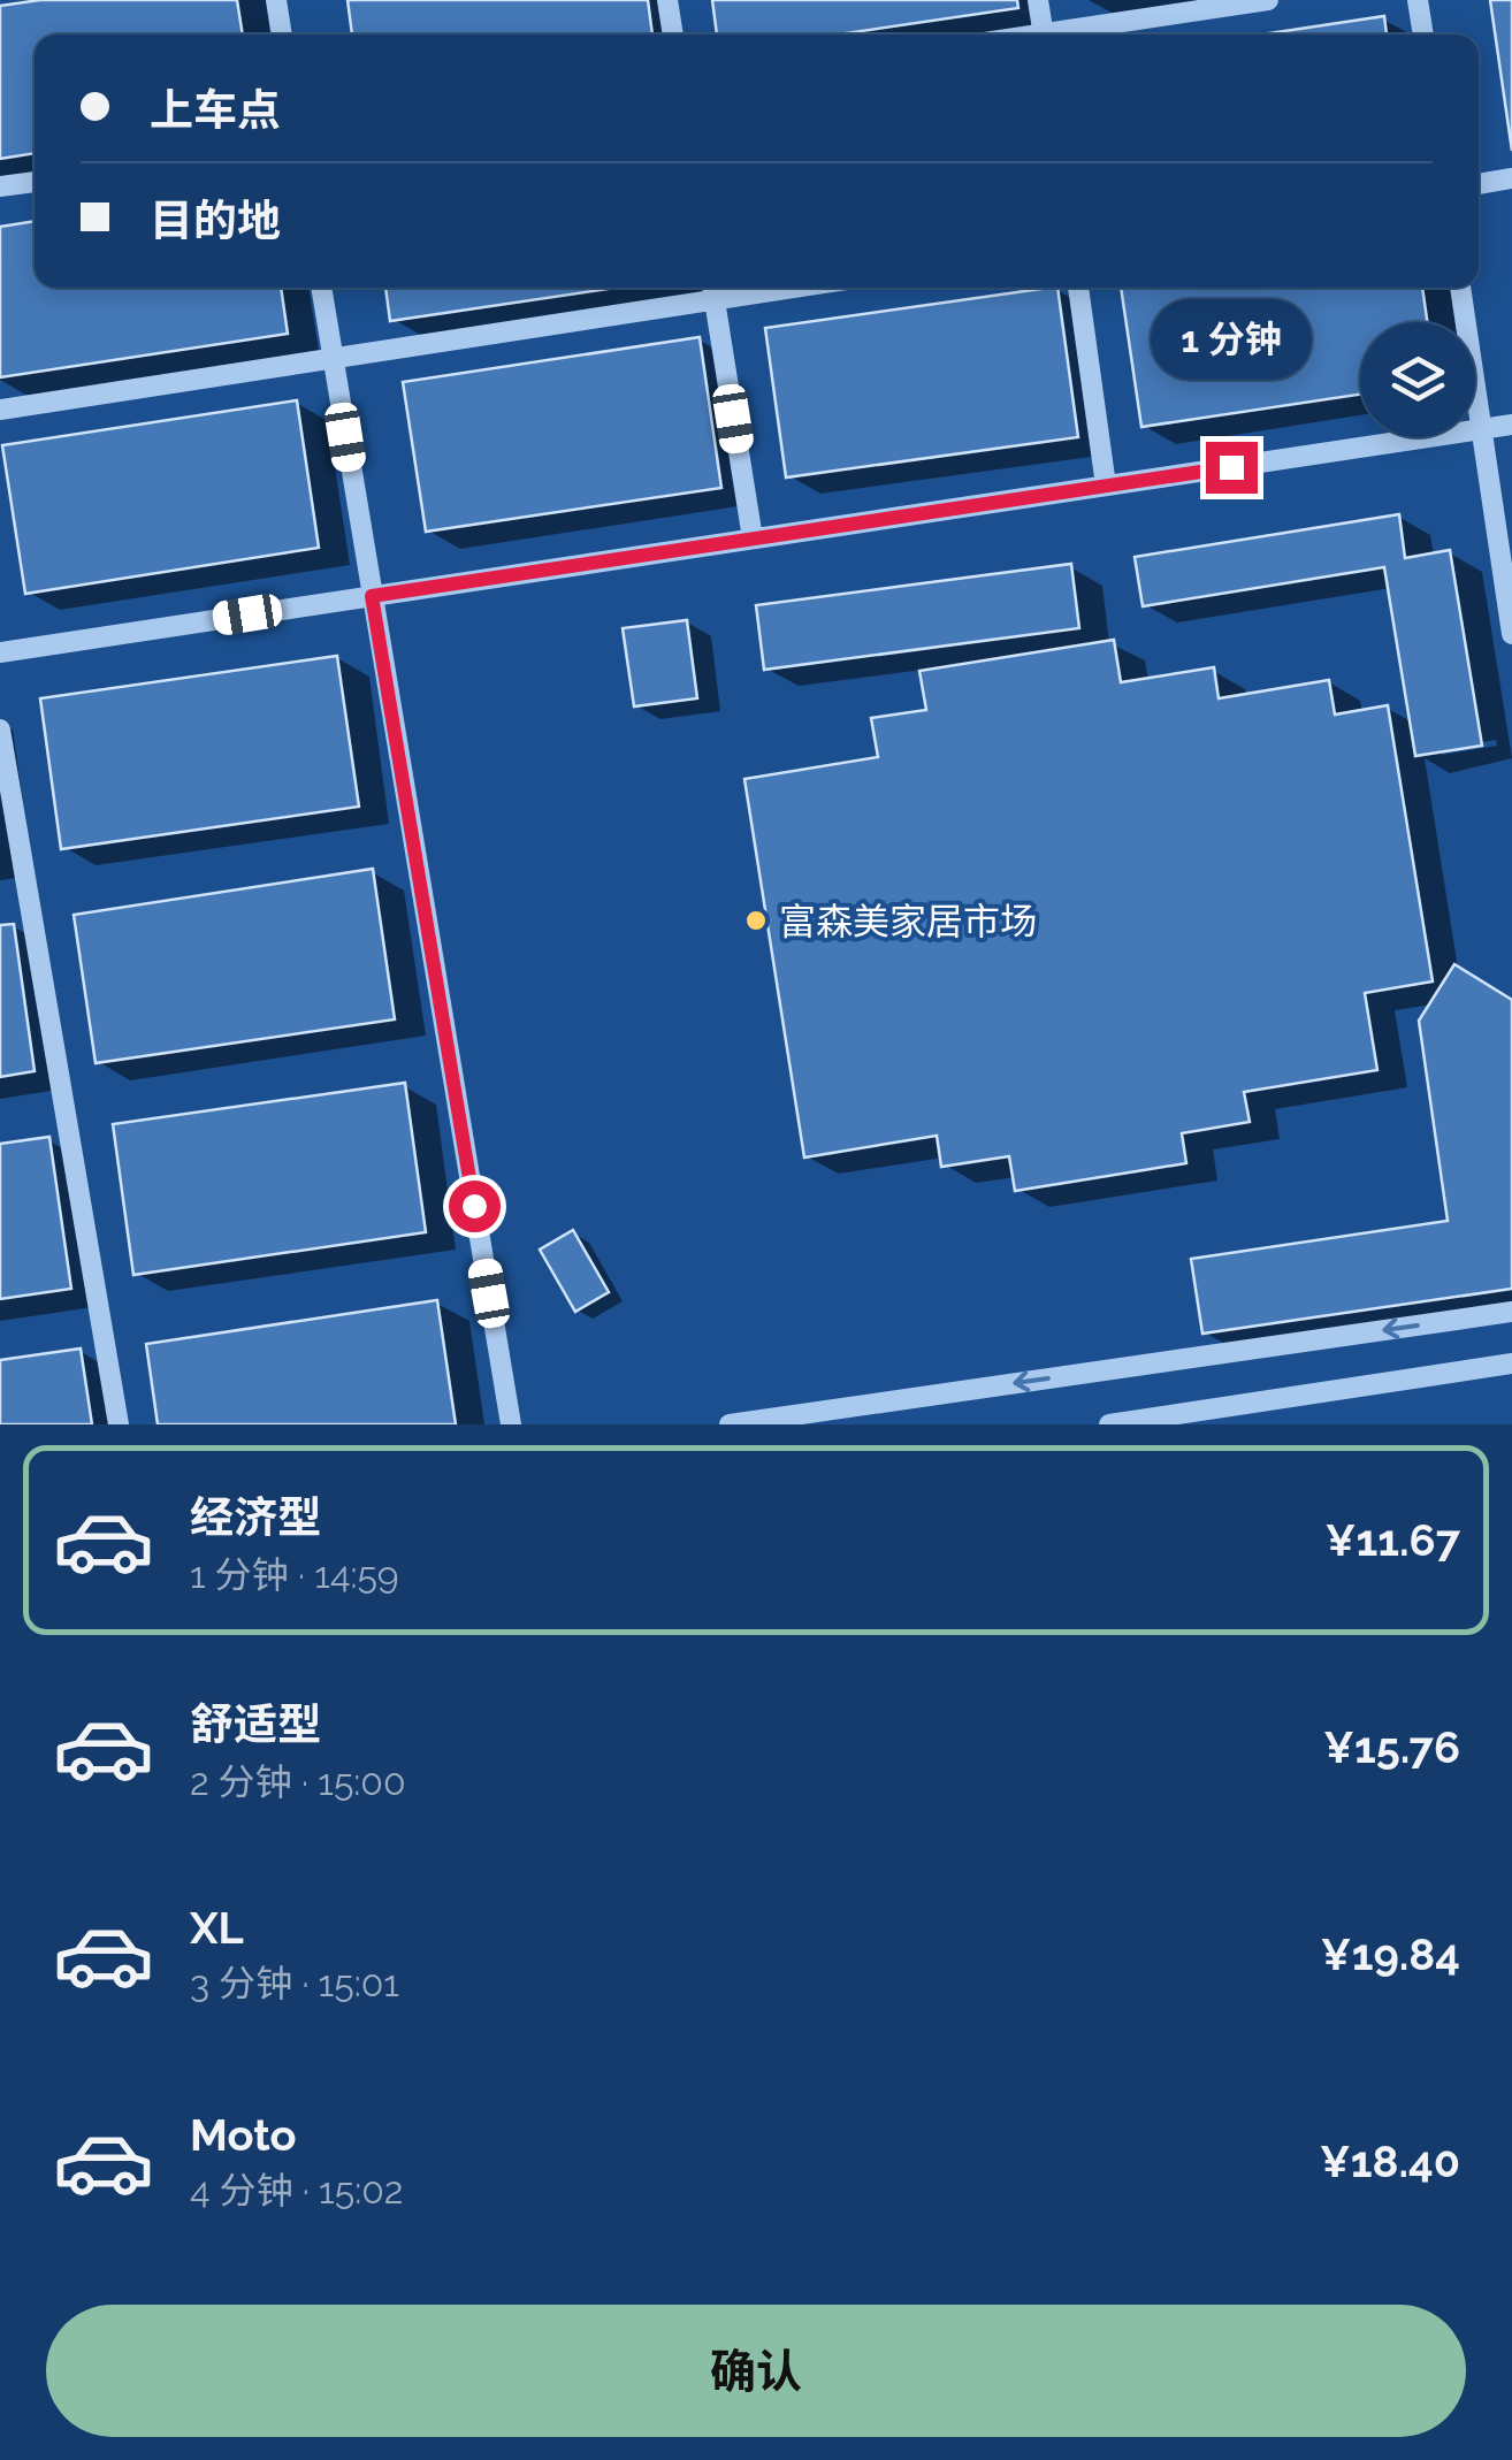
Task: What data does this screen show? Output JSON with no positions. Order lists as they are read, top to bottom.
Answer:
{
  "places": ["富森美家居市场"],
  "page": {
    "banner": ["上车点", "目的地"],
    "bubble": "1 分钟",
    "list": [
      {
        "name": "经济型",
        "note": "1 分钟 · 14:59",
        "value": "¥11.67"
      },
      {
        "name": "舒适型",
        "note": "2 分钟 · 15:00",
        "value": "¥15.76"
      },
      {
        "name": "XL",
        "note": "3 分钟 · 15:01",
        "value": "¥19.84"
      },
      {
        "name": "Moto",
        "note": "4 分钟 · 15:02",
        "value": "¥18.40"
      }
    ],
    "buttons": "确认"
  }
}
